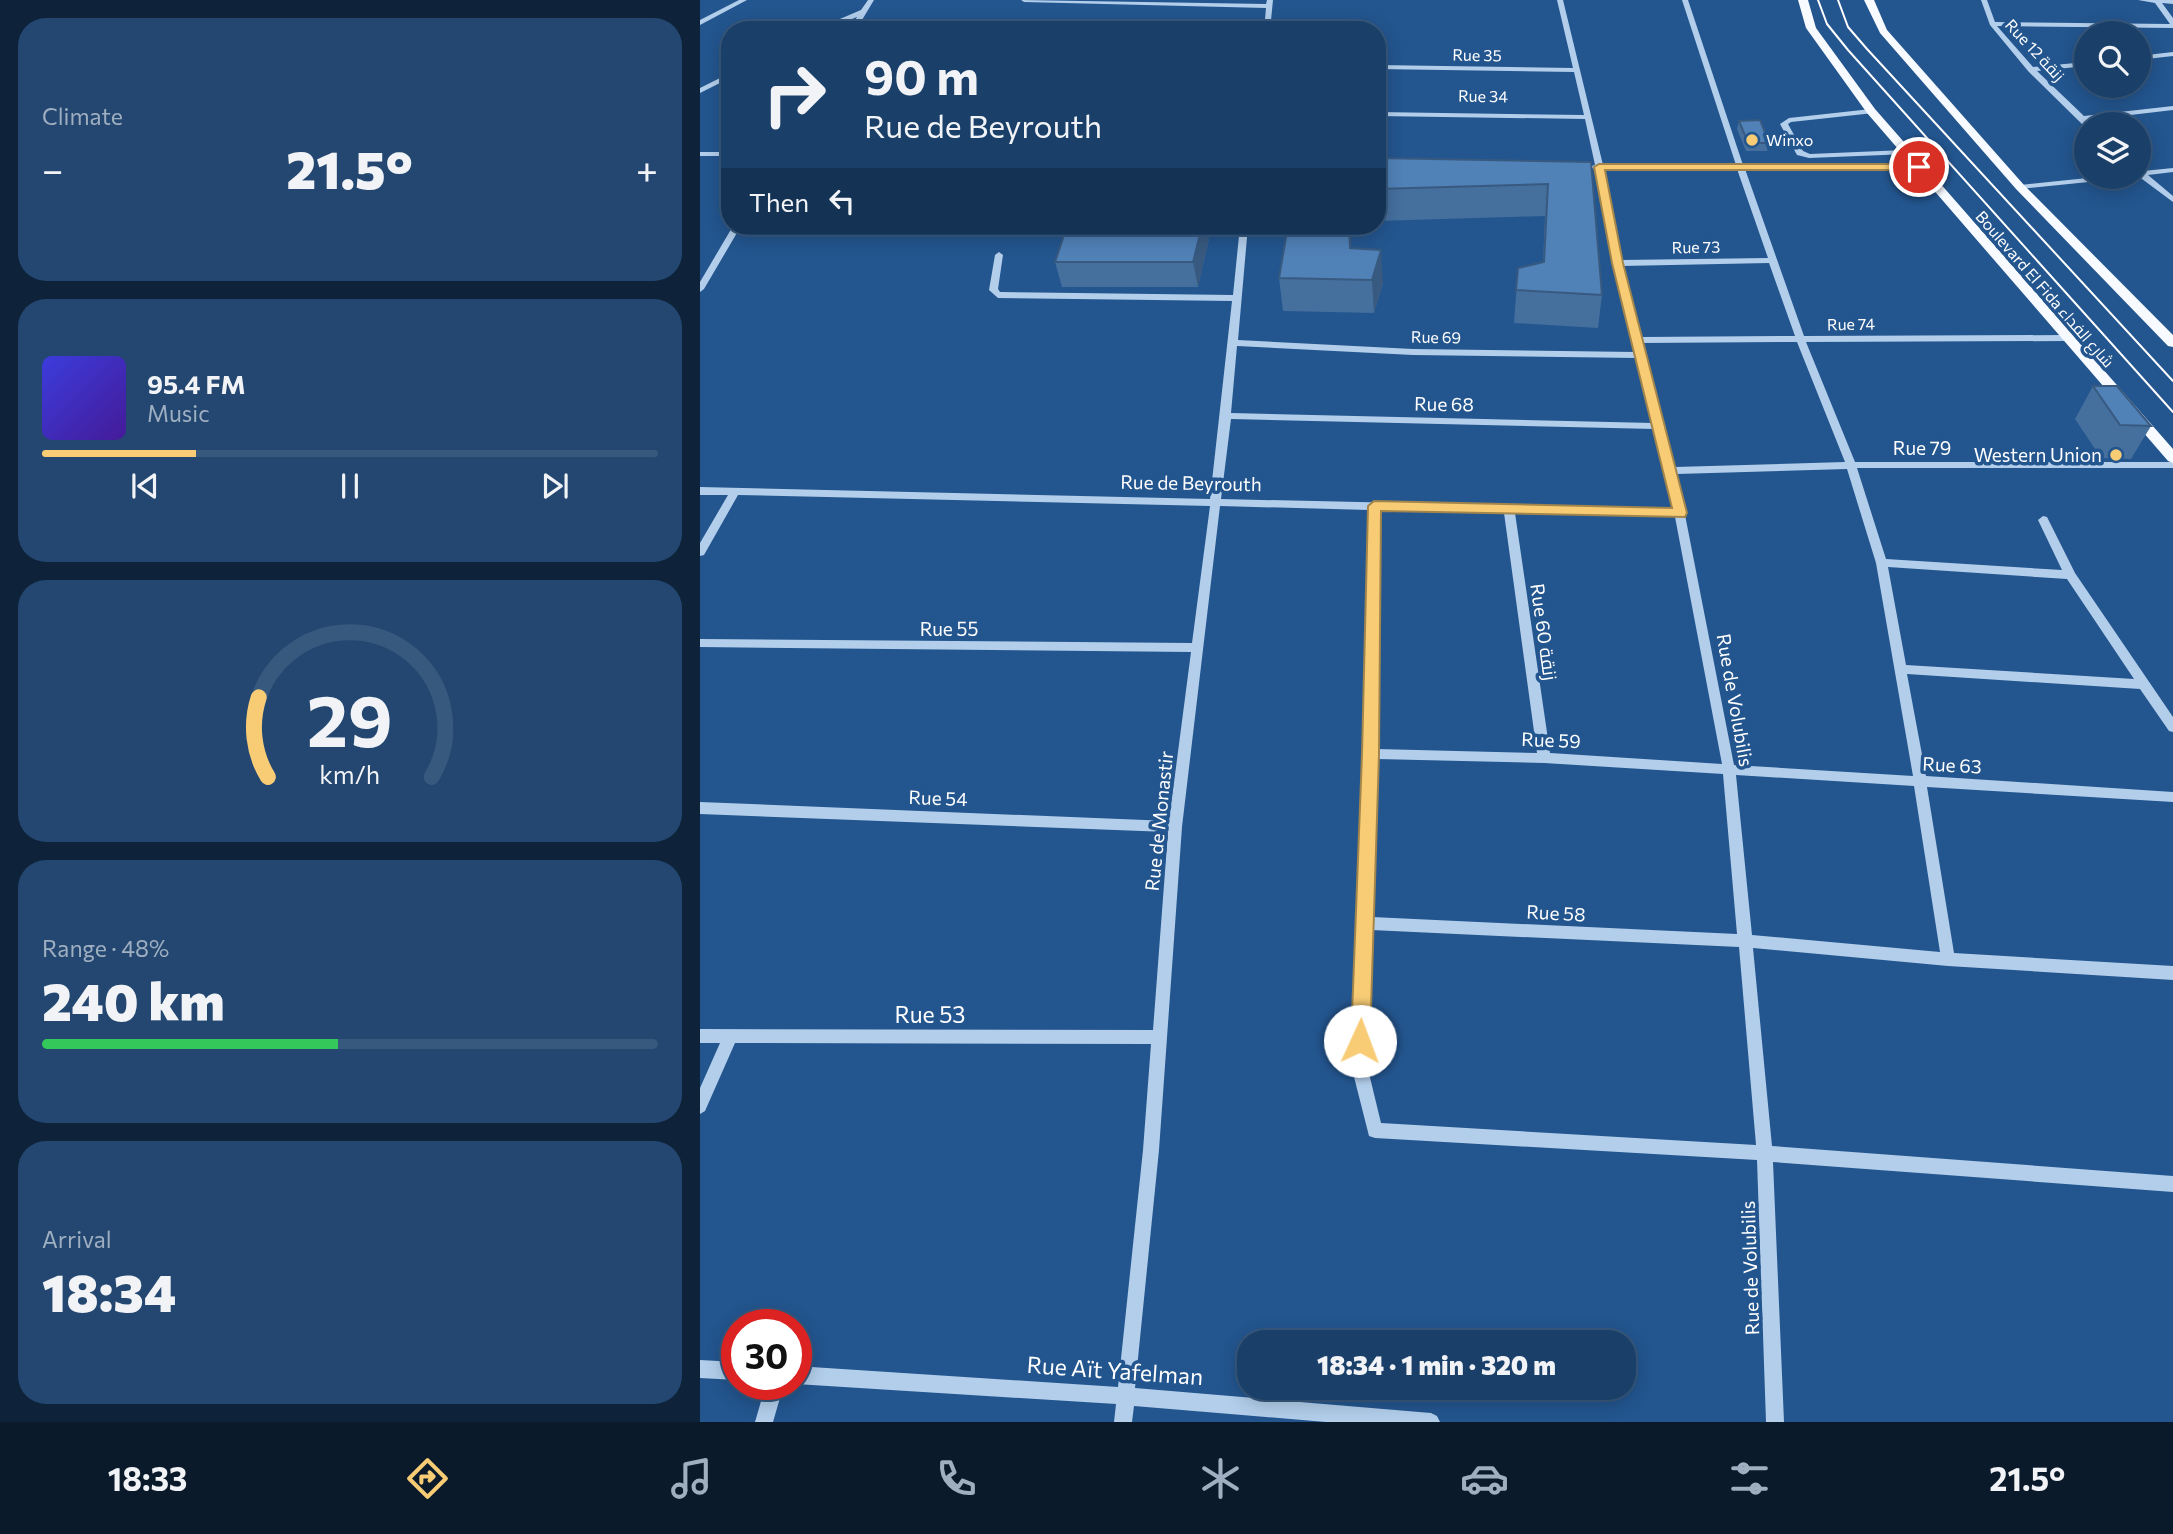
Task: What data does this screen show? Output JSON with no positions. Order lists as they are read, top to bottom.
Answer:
{
  "streets": {
    "main road": ["Boulevard El Fida شارع الفداء"],
    "street": [
      "Rue 12 زنقة",
      "Rue 35",
      "Rue 34",
      "Rue 73",
      "Rue 74",
      "Rue 69",
      "Rue 68",
      "Rue 79",
      "Rue de Beyrouth",
      "Rue 55",
      "Rue 60 زنقة",
      "Rue de Volubilis",
      "Rue 59",
      "Rue 63",
      "Rue 54",
      "Rue de Monastir",
      "Rue 58",
      "Rue 53",
      "Rue Aït Yafelman"
    ]
  },
  "crossings": [
    ["Rue 35", "Rue de Volubilis"],
    ["Rue 34", "Rue de Volubilis"],
    ["Rue 73", "Rue de Volubilis"],
    ["Boulevard El Fida شارع الفداء", "Rue 74"],
    ["Rue 74", "Rue de Volubilis"],
    ["Rue 69", "Rue de Volubilis"],
    ["Rue 69", "Rue de Monastir"],
    ["Rue 68", "Rue de Volubilis"],
    ["Rue 68", "Rue de Monastir"],
    ["Rue 79", "Rue de Volubilis"],
    ["Rue de Beyrouth", "Rue 60 زنقة"],
    ["Rue de Beyrouth", "Rue de Volubilis"],
    ["Rue de Beyrouth", "Rue de Monastir"],
    ["Rue 55", "Rue de Monastir"],
    ["Rue 60 زنقة", "Rue 59"],
    ["Rue de Volubilis", "Rue 59"],
    ["Rue de Volubilis", "Rue 63"],
    ["Rue de Volubilis", "Rue 58"],
    ["Rue 59", "Rue 63"],
    ["Rue 54", "Rue de Monastir"],
    ["Rue de Monastir", "Rue 53"],
    ["Rue de Monastir", "Rue Aït Yafelman"]
  ],
  "places": ["Winxo", "Western Union"],
  "page": {
    "tile": [
      "Climate",
      ["Range · 48%", "240 km"],
      ["Arrival", "18:34"]
    ],
    "turn": ["90 m", "Rue de Beyrouth"],
    "heat": ["−", "21.5°", "+"],
    "then": "Then",
    "song": ["95.4 FM", "Music"],
    "limit": "30",
    "trip": "18:34 · 1 min · 320 m",
    "tabs": ["18:33", "21.5°"],
    "gauge": ["29", "km/h"]
  }
}
